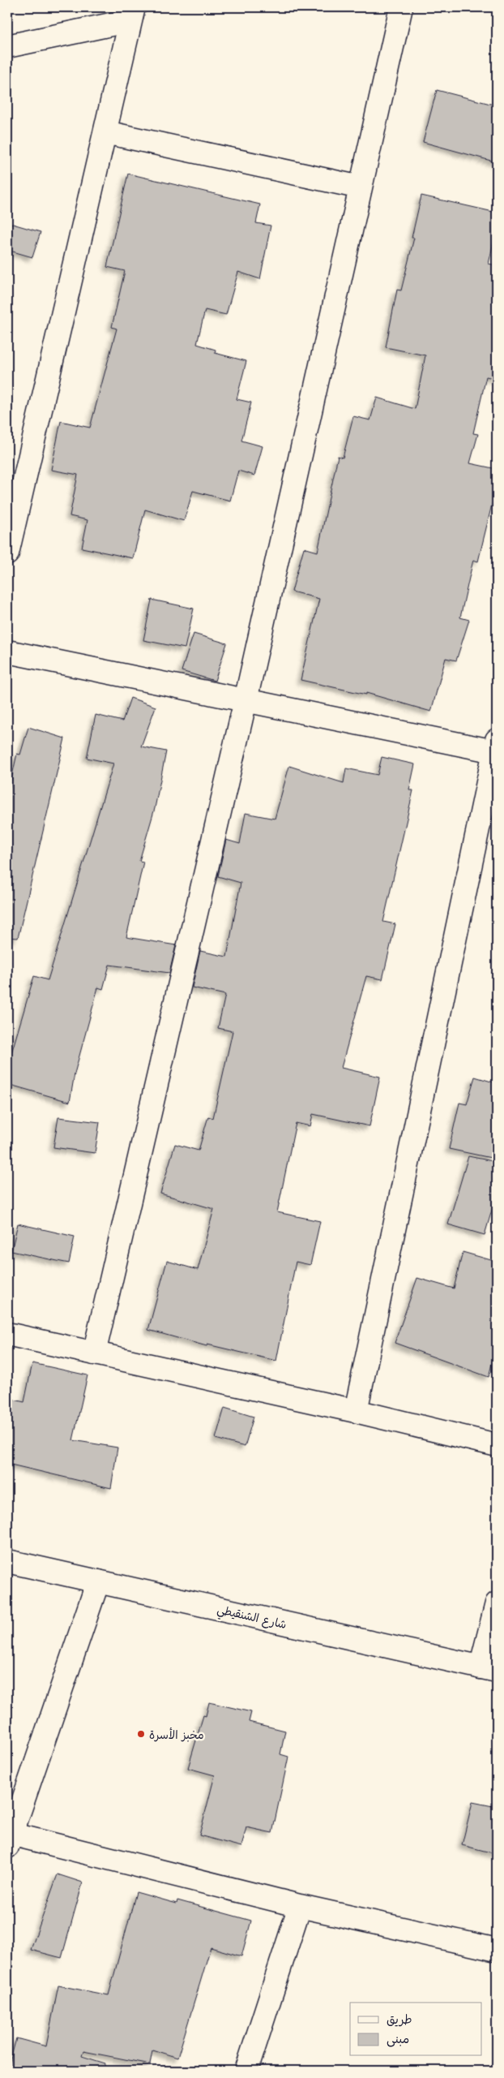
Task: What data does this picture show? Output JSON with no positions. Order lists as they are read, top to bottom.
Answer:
{
  "streets": {
    "street": ["شارع الشنقيطي"]
  },
  "places": ["مخبز الأسرة"],
  "legend": ["طريق", "مبنى"]
}
